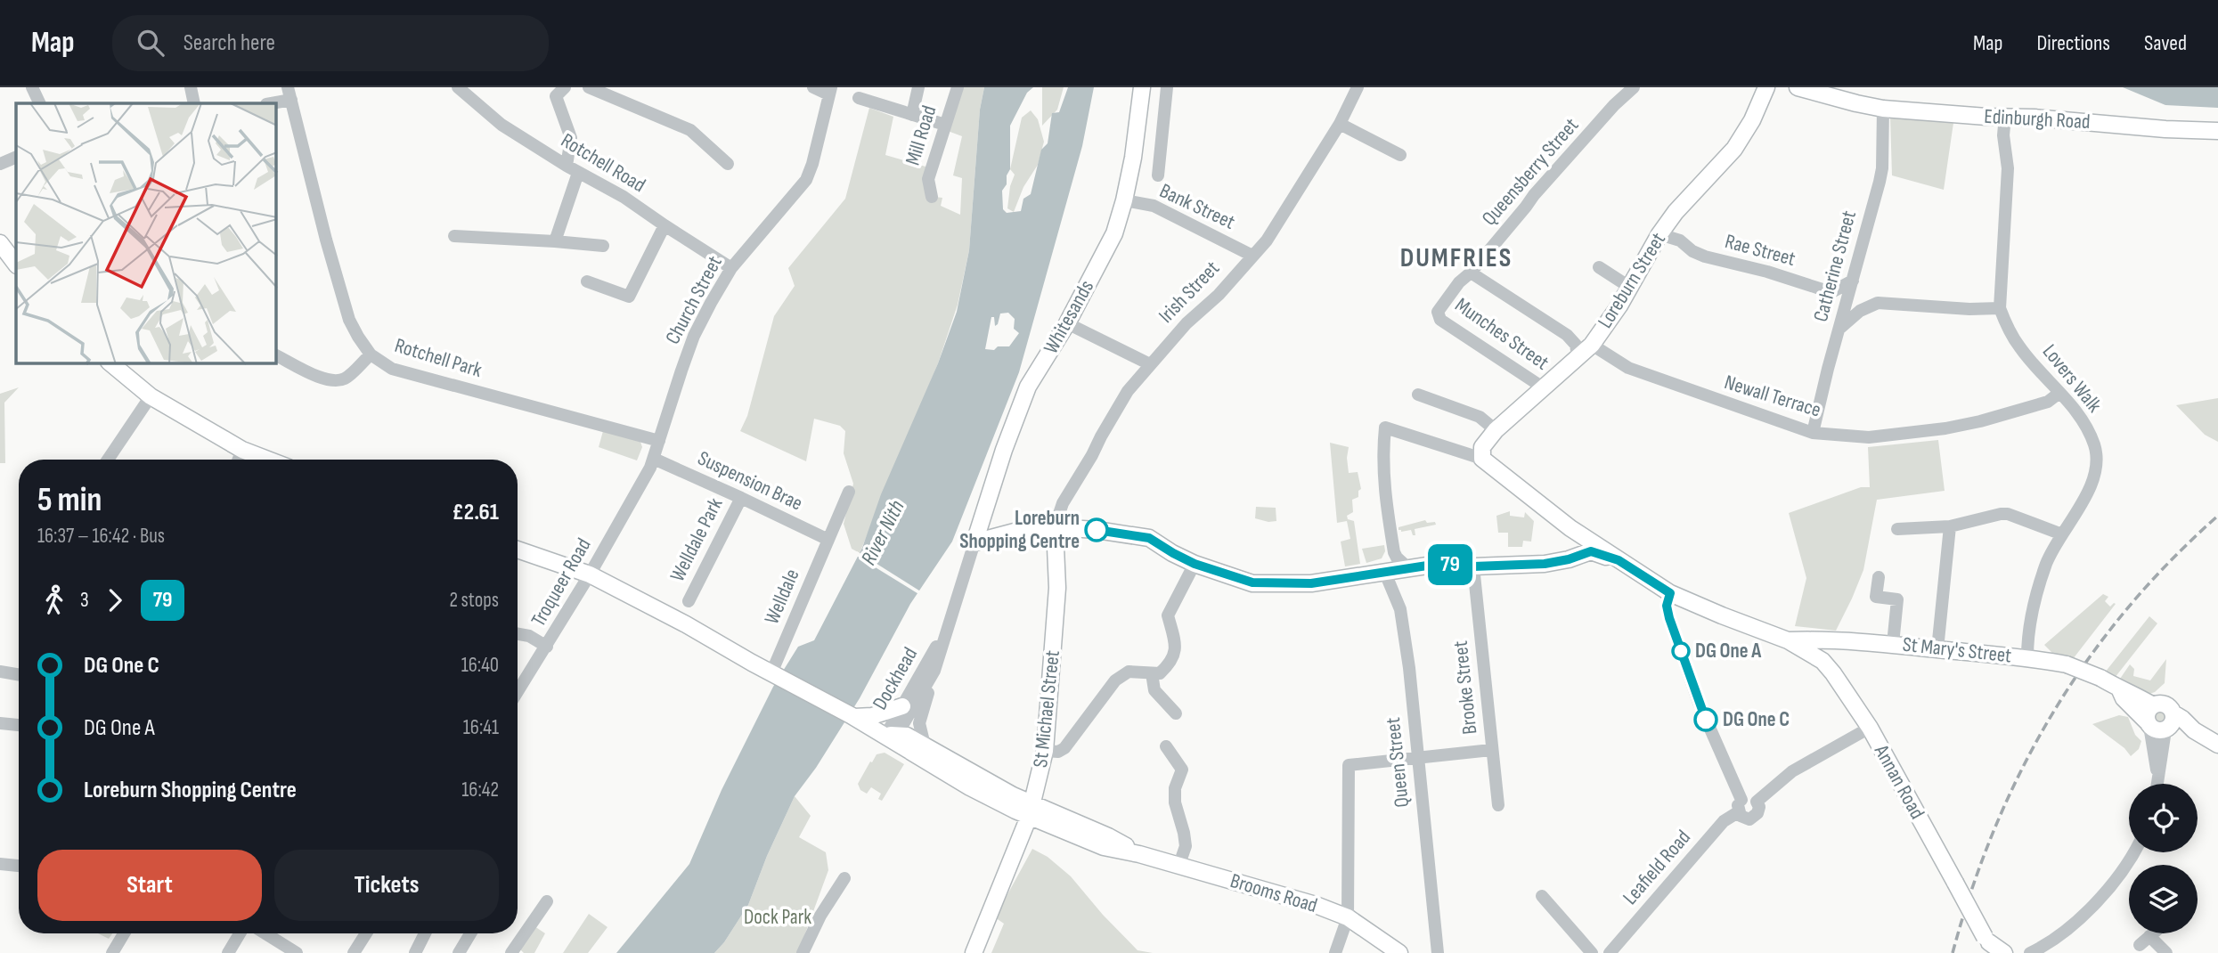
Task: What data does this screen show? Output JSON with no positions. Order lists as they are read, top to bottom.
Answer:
{
  "streets": {
    "main road": [
      "Edinburgh Road",
      "Loreburn Street",
      "Whitesands",
      "St Mary's Street",
      "St Michael Street",
      "Annan Road",
      "Brooms Road"
    ],
    "street": [
      "Mill Road",
      "Rotchell Road",
      "Queensberry Street",
      "Bank Street",
      "Rae Street",
      "Catherine Street",
      "Irish Street",
      "Church Street",
      "Munches Street",
      "Rotchell Park",
      "Lovers Walk",
      "Newall Terrace",
      "Suspension Brae",
      "Welldale Park",
      "Troqueer Road",
      "Welldale",
      "Dockhead",
      "Brooke Street",
      "Queen Street",
      "Leafield Road"
    ]
  },
  "crossings": [
    ["Edinburgh Road", "Catherine Street"],
    ["Edinburgh Road", "Lovers Walk"],
    ["Rotchell Road", "Church Street"],
    ["Queensberry Street", "Munches Street"],
    ["Bank Street", "Irish Street"],
    ["Bank Street", "Whitesands"],
    ["Rae Street", "Catherine Street"],
    ["Rae Street", "Loreburn Street"],
    ["Catherine Street", "Newall Terrace"],
    ["Loreburn Street", "Munches Street"],
    ["Loreburn Street", "Newall Terrace"],
    ["Irish Street", "St Michael Street"],
    ["Church Street", "Rotchell Park"],
    ["Church Street", "Suspension Brae"],
    ["Church Street", "Troqueer Road"],
    ["Whitesands", "Dockhead"],
    ["Lovers Walk", "Newall Terrace"],
    ["Lovers Walk", "St Mary's Street"],
    ["Suspension Brae", "Welldale Park"],
    ["Suspension Brae", "Welldale"],
    ["St Mary's Street", "Annan Road"],
    ["St Michael Street", "Brooms Road"]
  ],
  "districts": ["DUMFRIES"],
  "water": ["River Nith"],
  "parks": ["Dock Park"],
  "places": ["Loreburn Shopping Centre", "DG One A", "DG One C"],
  "lines": ["bus line 79"],
  "page": {
    "header": "Map",
    "search": "Search here",
    "nav": ["Map", "Directions", "Saved"],
    "on_map": "79",
    "heading": ["5 min", "16:37 – 16:42 · Bus", "£2.61"],
    "legs": ["3", "79", "2 stops"],
    "list": [
      {
        "name": "DG One C",
        "value": "16:40"
      },
      {
        "name": "DG One A",
        "value": "16:41"
      },
      {
        "name": "Loreburn Shopping Centre",
        "value": "16:42"
      }
    ],
    "buttons": ["Start", "Tickets"]
  }
}
